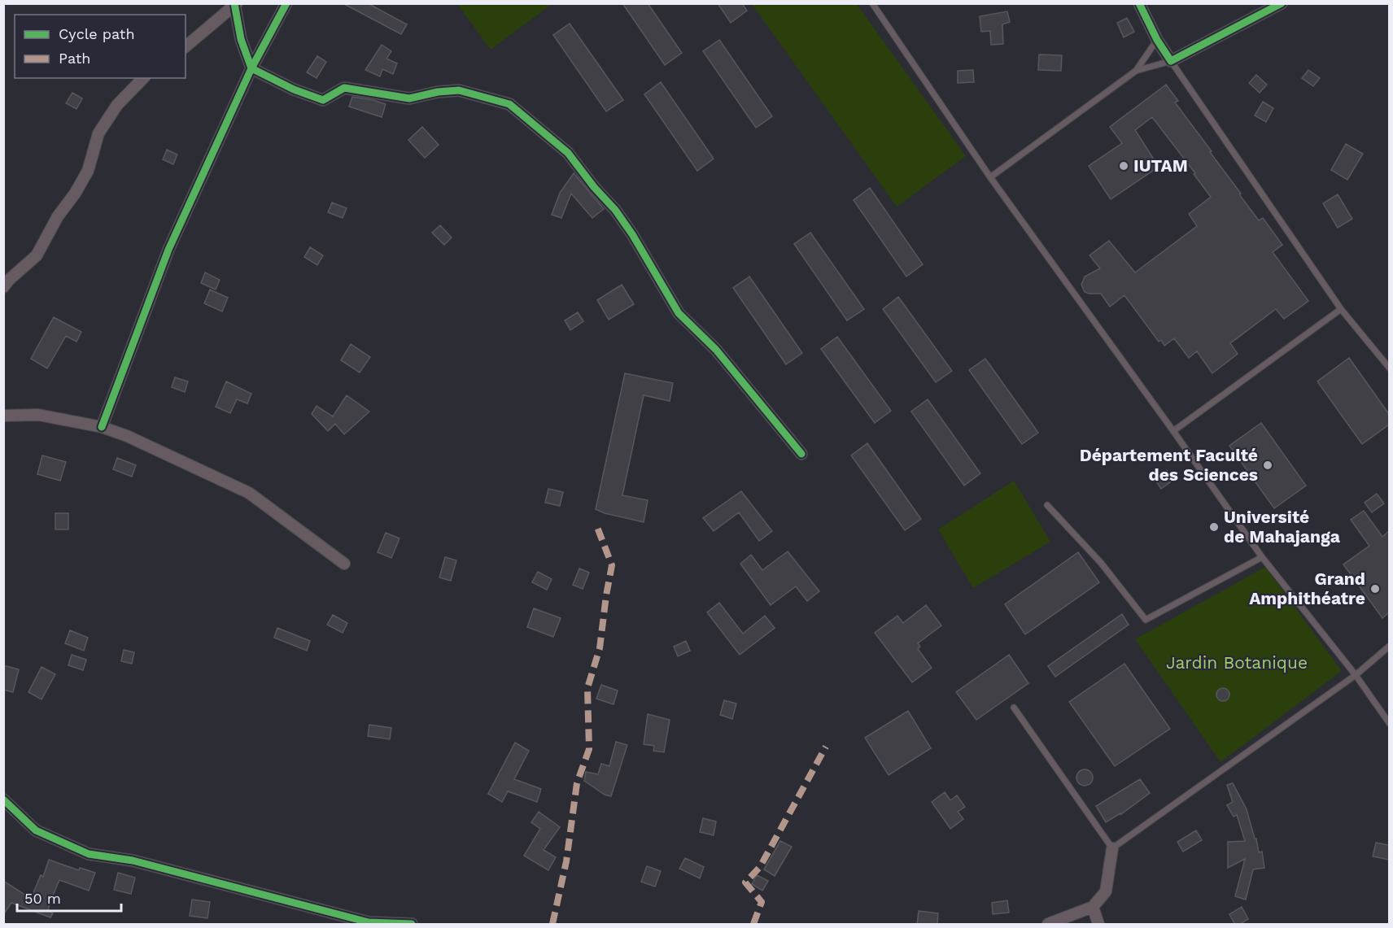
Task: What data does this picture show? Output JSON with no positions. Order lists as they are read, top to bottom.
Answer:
{
  "parks": ["Jardin Botanique"],
  "places": [
    "IUTAM",
    "Département Faculté des Sciences",
    "Université de Mahajanga",
    "Grand Amphithéatre"
  ],
  "legend": ["Cycle path", "Path"],
  "scale_bar": "50 m"
}
